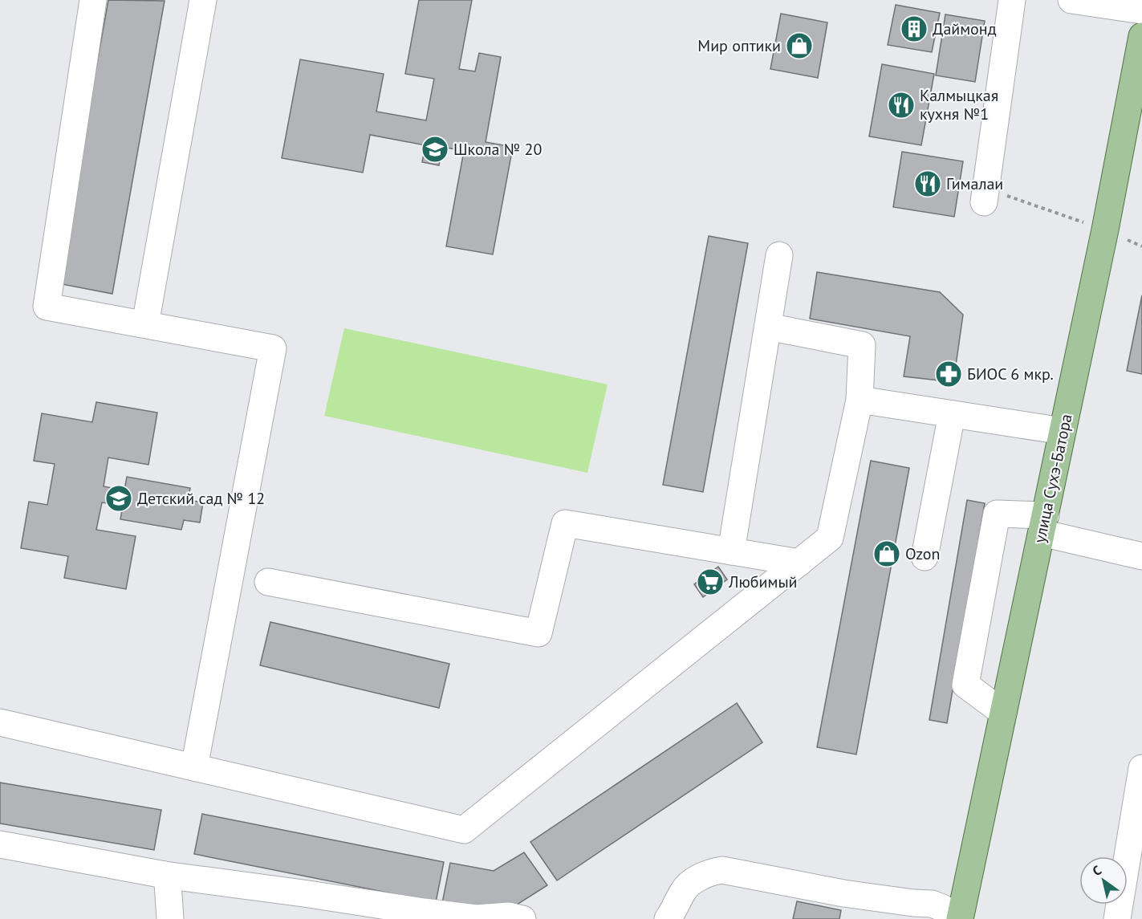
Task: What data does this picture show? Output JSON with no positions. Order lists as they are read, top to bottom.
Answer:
{
  "streets": {
    "main road": ["улица Сухэ-Батора"]
  },
  "places": {
    "building": ["Даймонд"],
    "shop": ["Мир оптики", "Ozon"],
    "restaurant": ["Калмыцкая кухня №1", "Гималаи"],
    "school or university": ["Школа № 20", "Детский сад № 12"],
    "pharmacy": ["БИОС 6 мкр."],
    "supermarket": ["Любимый"]
  },
  "north": "top left"
}
